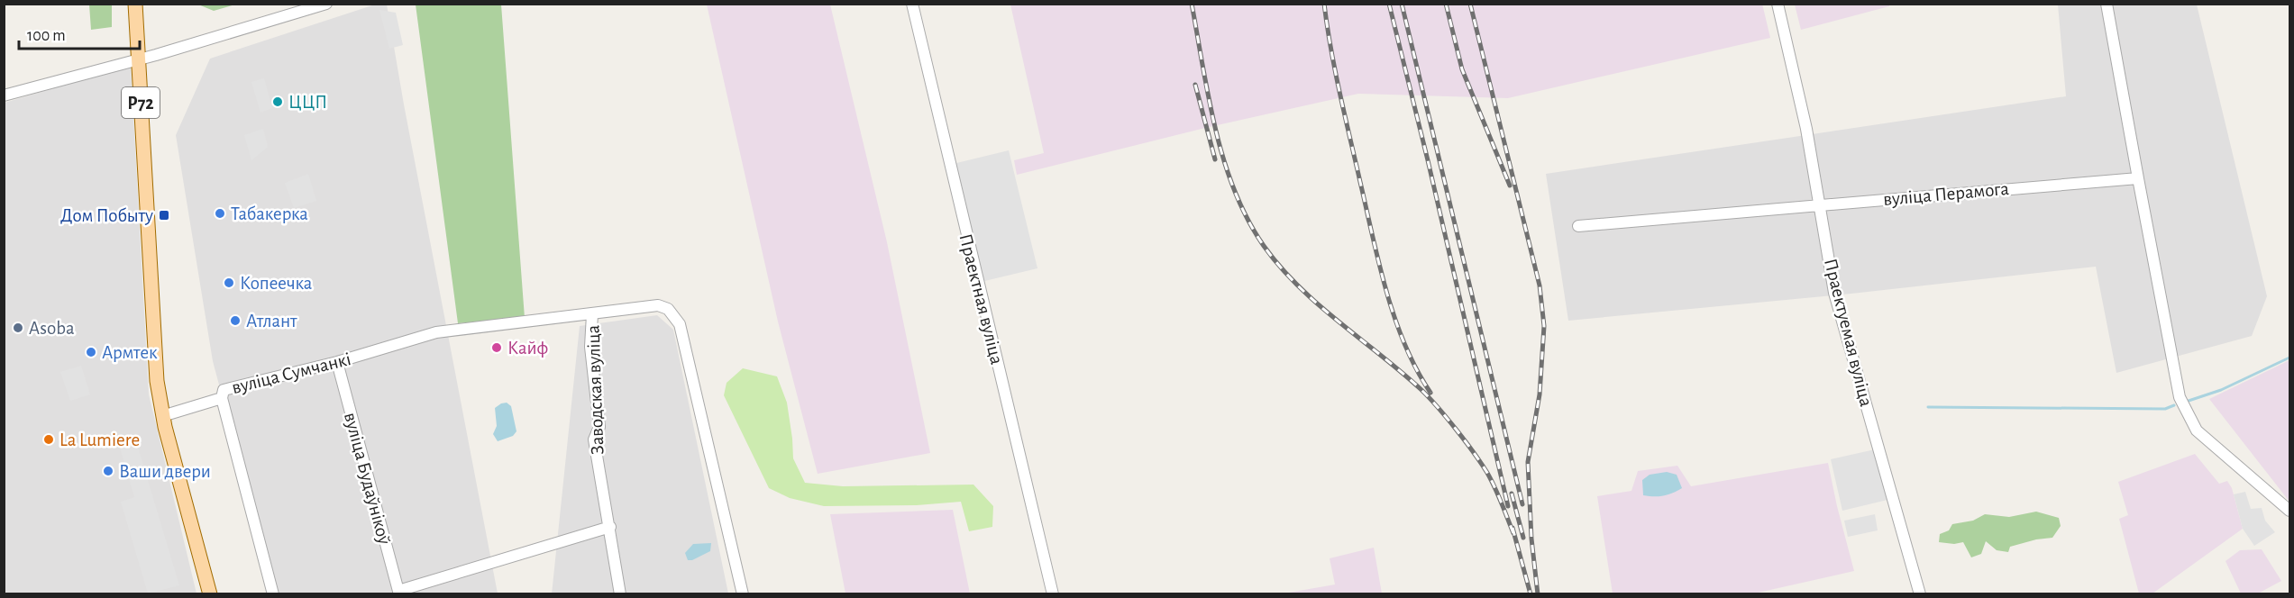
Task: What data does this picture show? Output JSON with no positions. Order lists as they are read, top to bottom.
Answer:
{
  "streets": {
    "main road": ["Р72"],
    "street": [
      "вуліца Перамога",
      "Праектная вуліца",
      "Праектуемая вуліца",
      "вуліца Сумчанкі",
      "Заводская вуліца",
      "вуліца Будаўнікоў"
    ]
  },
  "crossings": [
    ["вуліца Перамога", "Праектуемая вуліца"],
    ["вуліца Сумчанкі", "Заводская вуліца"],
    ["вуліца Сумчанкі", "вуліца Будаўнікоў"]
  ],
  "places": {
    "other": [
      "ЦЦП",
      "Табакерка",
      "Копеечка",
      "Атлант",
      "Asoba",
      "Кайф",
      "Армтек",
      "La Lumiere",
      "Ваши двери"
    ],
    "transit": ["Дом Побыту"]
  },
  "scale_bar": "100 m"
}
